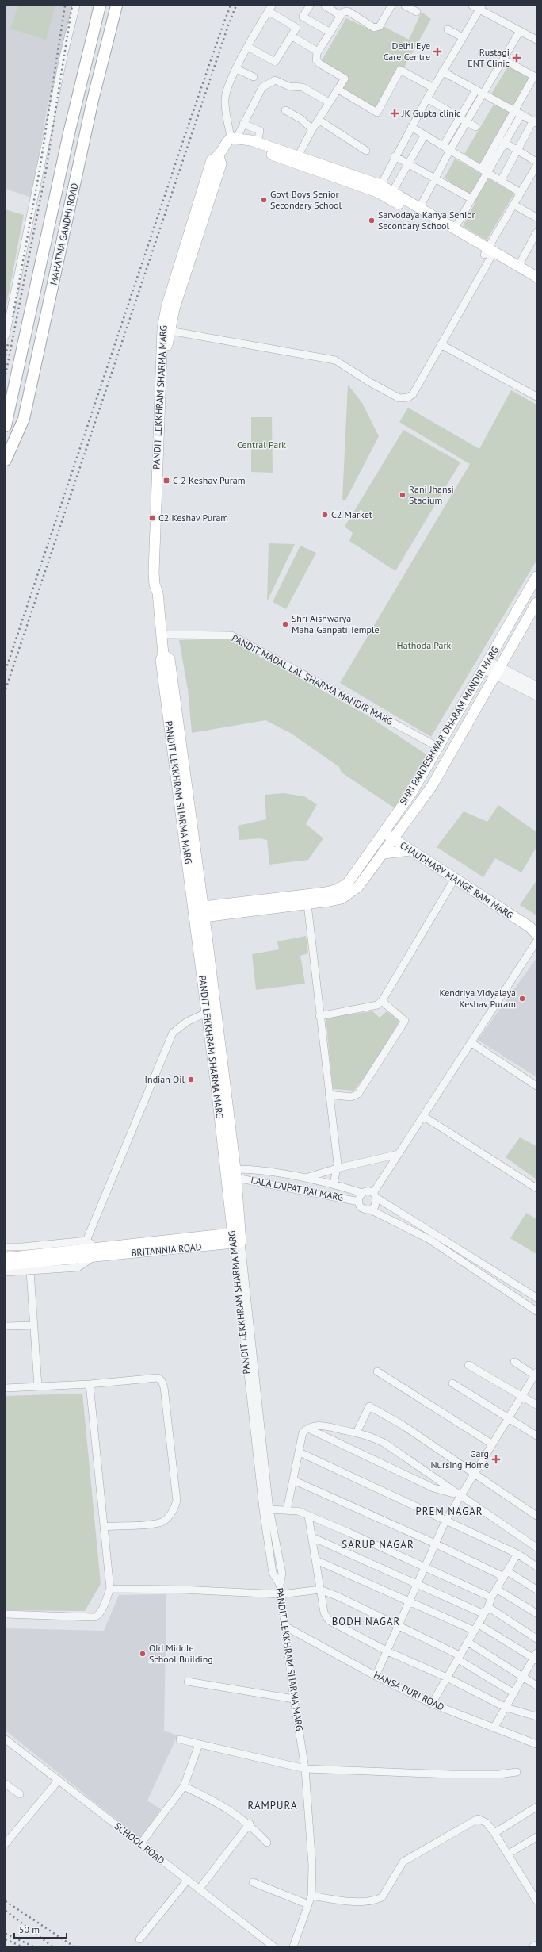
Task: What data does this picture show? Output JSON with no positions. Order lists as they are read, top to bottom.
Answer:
{
  "streets": {
    "main road": [
      "MAHATMA GANDHI ROAD",
      "PANDIT LEKKHRAM SHARMA MARG",
      "SHRI PARDESHWAR DHARAM MANDIR MARG",
      "CHAUDHARY MANGE RAM MARG",
      "BRITANNIA ROAD"
    ],
    "street": [
      "PANDIT MADAL LAL SHARMA MANDIR MARG",
      "LALA LAJPAT RAI MARG",
      "HANSA PURI ROAD",
      "SCHOOL ROAD"
    ]
  },
  "crossings": [
    ["PANDIT LEKKHRAM SHARMA MARG", "PANDIT MADAL LAL SHARMA MANDIR MARG"],
    ["PANDIT LEKKHRAM SHARMA MARG", "SHRI PARDESHWAR DHARAM MANDIR MARG"],
    ["PANDIT LEKKHRAM SHARMA MARG", "LALA LAJPAT RAI MARG"],
    ["PANDIT LEKKHRAM SHARMA MARG", "BRITANNIA ROAD"],
    ["PANDIT LEKKHRAM SHARMA MARG", "HANSA PURI ROAD"],
    ["PANDIT MADAL LAL SHARMA MANDIR MARG", "SHRI PARDESHWAR DHARAM MANDIR MARG"],
    ["SHRI PARDESHWAR DHARAM MANDIR MARG", "CHAUDHARY MANGE RAM MARG"]
  ],
  "districts": [
    "PREM NAGAR",
    "SARUP NAGAR",
    "BODH NAGAR",
    "RAMPURA"
  ],
  "parks": ["Central Park", "Hathoda Park"],
  "places": {
    "health": [
      "Delhi Eye Care Centre",
      "Rustagi ENT Clinic",
      "JK Gupta clinic",
      "Garg Nursing Home"
    ],
    "other": [
      "Govt Boys Senior Secondary School",
      "Sarvodaya Kanya Senior Secondary School",
      "Rani Jhansi Stadium",
      "C2 Market",
      "Shri Aishwarya Maha Ganpati Temple",
      "Kendriya Vidyalaya Keshav Puram",
      "Indian Oil",
      "Old Middle School Building"
    ],
    "transit": ["C-2 Keshav Puram", "C2 Keshav Puram"]
  },
  "scale_bar": "50 m"
}
